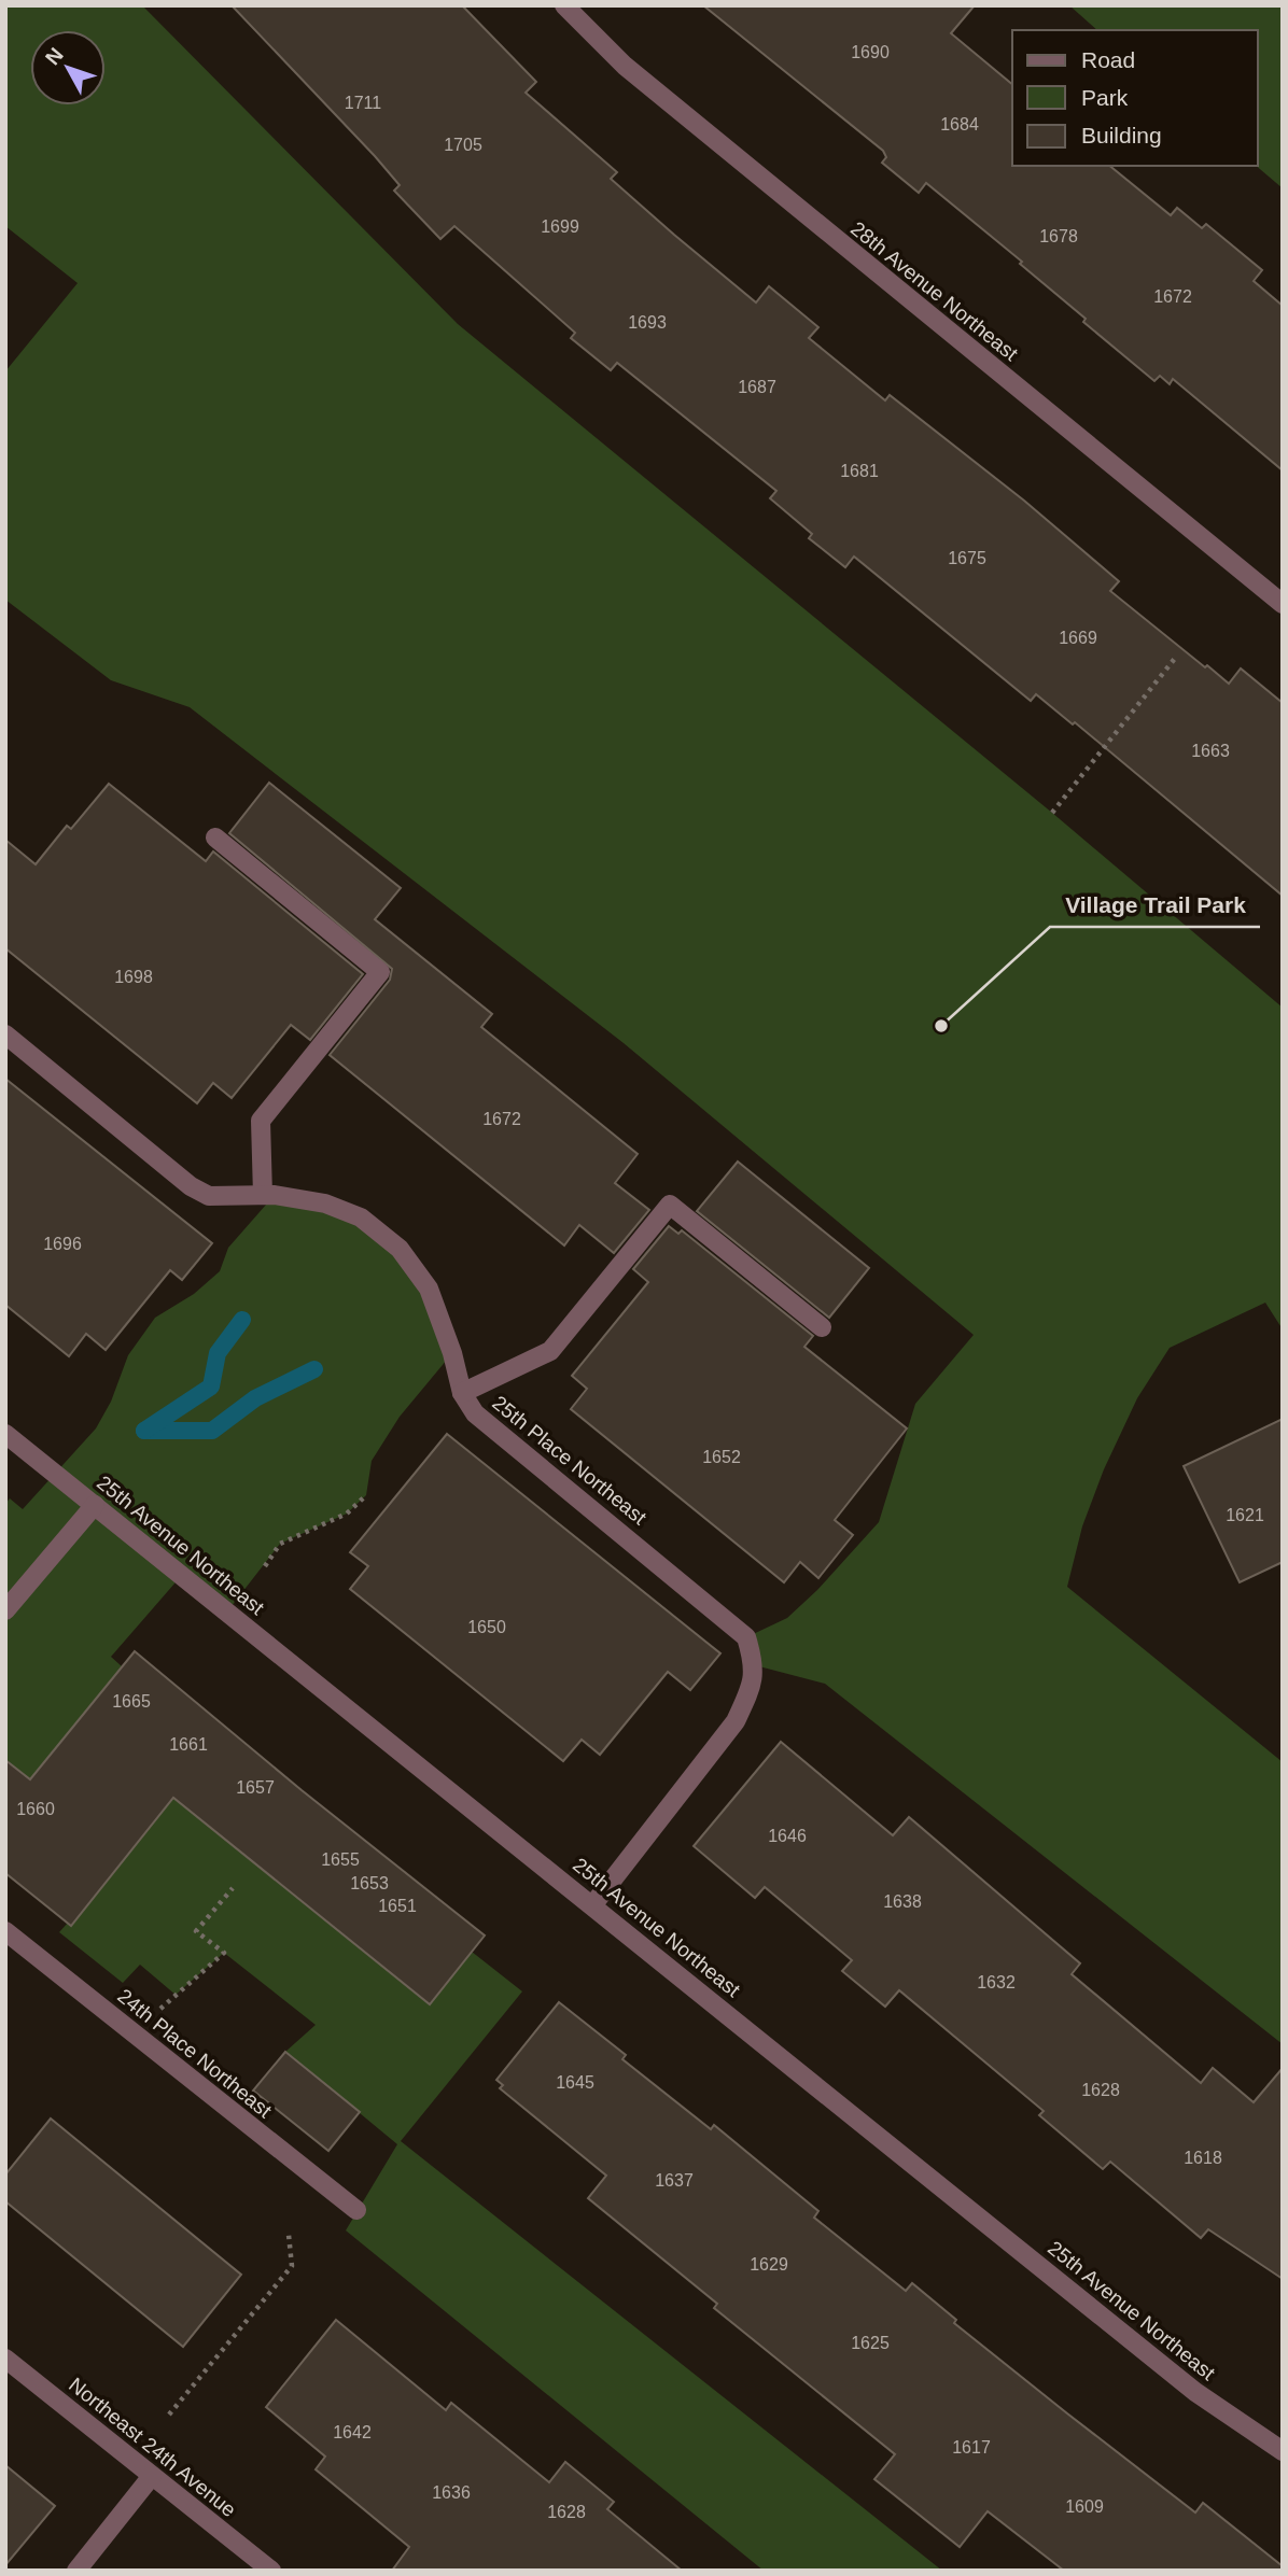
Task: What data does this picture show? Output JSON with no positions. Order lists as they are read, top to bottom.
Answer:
{
  "streets": {
    "street": [
      "28th Avenue Northeast",
      "25th Place Northeast",
      "25th Avenue Northeast",
      "24th Place Northeast",
      "Northeast 24th Avenue"
    ]
  },
  "crossings": [
    ["25th Place Northeast", "25th Avenue Northeast"]
  ],
  "places": ["Village Trail Park"],
  "house_numbers": [
    "1690",
    "1711",
    "1684",
    "1705",
    "1699",
    "1678",
    "1672",
    "1693",
    "1687",
    "1681",
    "1675",
    "1669",
    "1663",
    "1698",
    "1672",
    "1696",
    "1652",
    "1621",
    "1650",
    "1665",
    "1661",
    "1657",
    "1660",
    "1646",
    "1655",
    "1653",
    "1638",
    "1651",
    "1632",
    "1645",
    "1628",
    "1618",
    "1637",
    "1629",
    "1625",
    "1642",
    "1617",
    "1636",
    "1609",
    "1628"
  ],
  "legend": ["Road", "Park", "Building"],
  "north": "top left"
}
